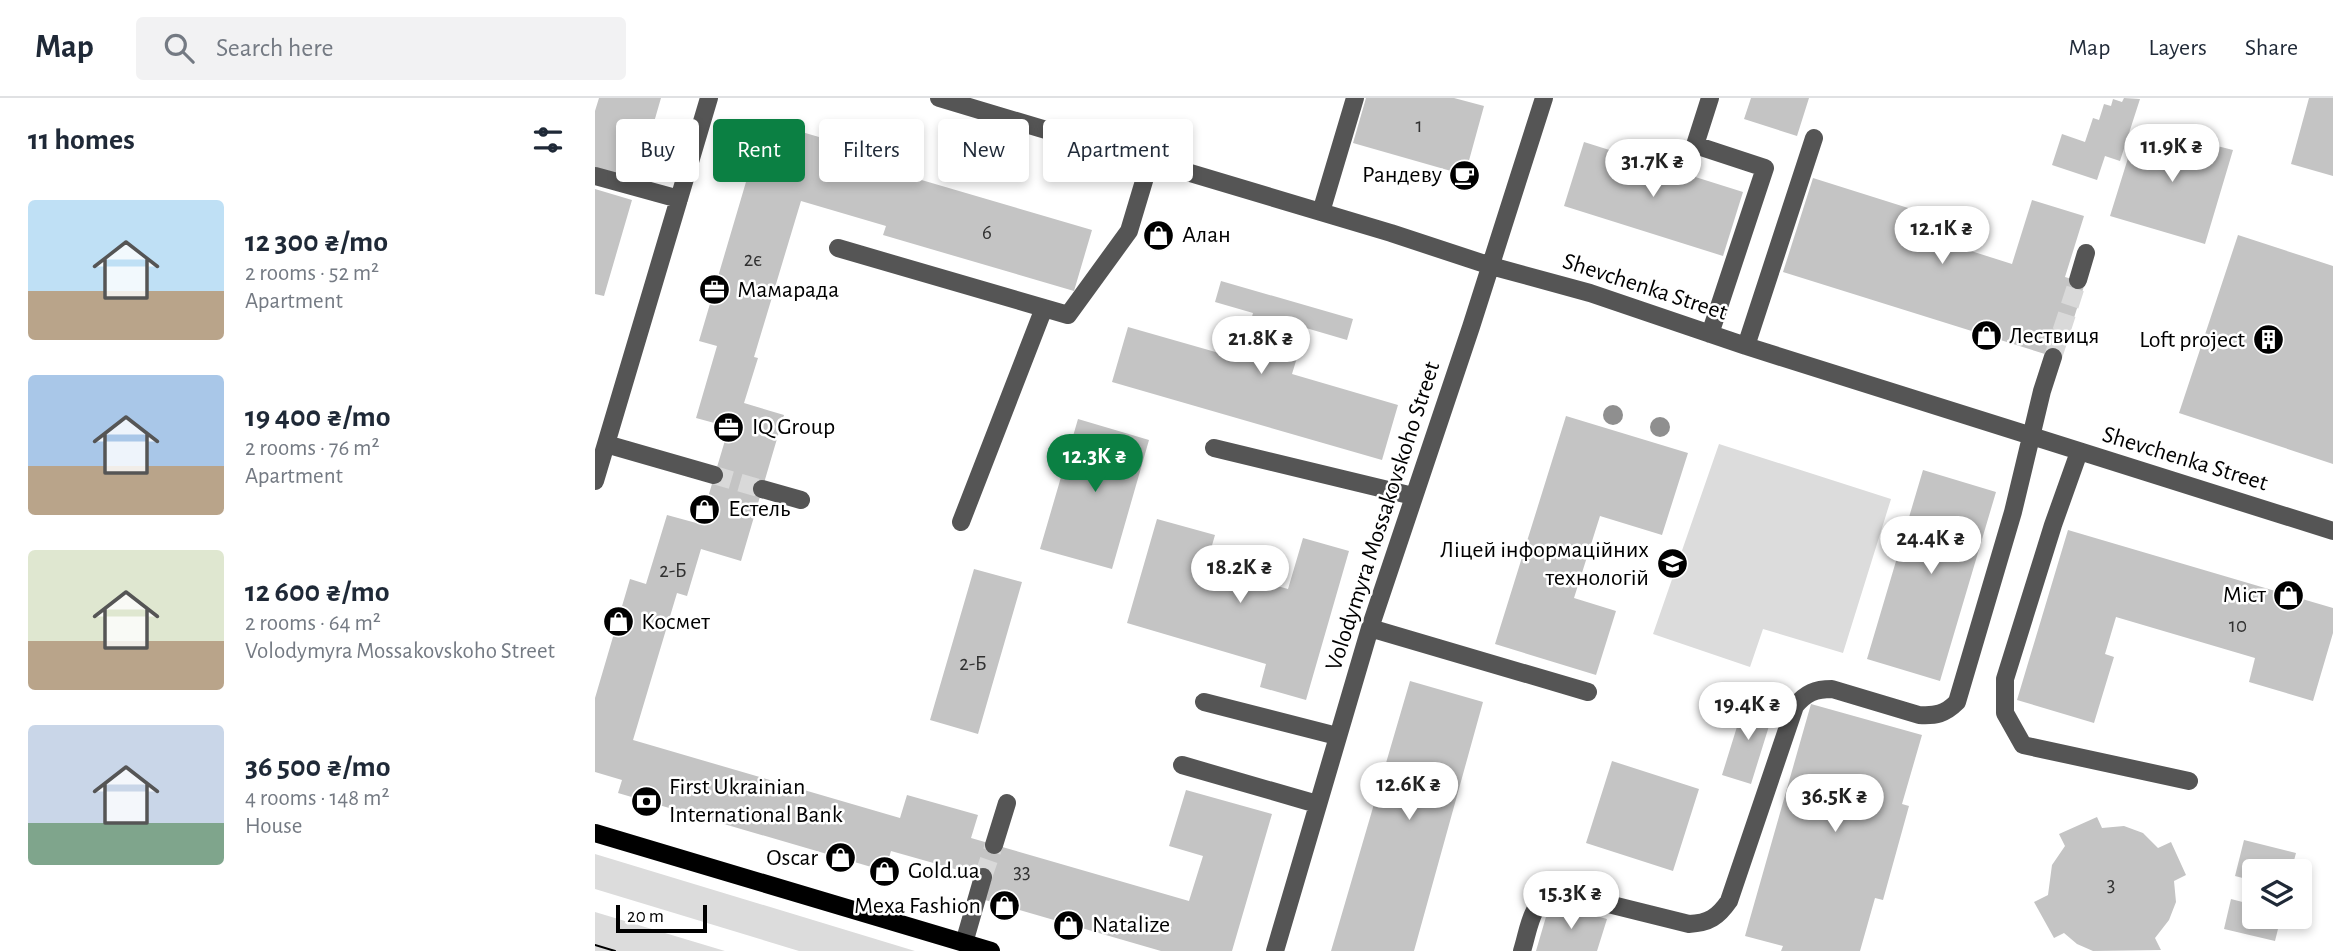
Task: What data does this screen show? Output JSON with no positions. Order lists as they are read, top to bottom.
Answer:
{
  "streets": {
    "street": ["Shevchenka Street", "Volodymyra Mossakovskoho Street"]
  },
  "crossings": [
    ["Shevchenka Street", "Volodymyra Mossakovskoho Street"]
  ],
  "places": {
    "cafe": ["Рандеву"],
    "shop": [
      "Алан",
      "Лествиця",
      "Естель",
      "Міст",
      "Космет",
      "Oscar",
      "Gold.ua",
      "Меха Fashion",
      "Natalize"
    ],
    "office": ["Мамарада", "IQ Group"],
    "building": ["Loft project"],
    "school or university": ["Ліцей інформаційних технологій"],
    "bank": ["First Ukrainian International Bank"]
  },
  "house_numbers": [
    "1",
    "6",
    "2є",
    "2-Б",
    "10",
    "2-Б",
    "33",
    "3"
  ],
  "scale_bar": "20 m",
  "page": {
    "header": "Map",
    "search": "Search here",
    "nav": ["Map", "Layers", "Share"],
    "heading": "11 homes",
    "chip": [
      "Buy",
      "Rent",
      "Filters",
      "New",
      "Apartment"
    ],
    "price": [
      "11.9K ₴",
      "31.7K ₴",
      "12.1K ₴",
      "21.8K ₴",
      "12.3K ₴",
      "24.4K ₴",
      "18.2K ₴",
      "19.4K ₴",
      "12.6K ₴",
      "36.5K ₴",
      "15.3K ₴"
    ],
    "list": [
      {
        "name": "12 300 ₴/mo",
        "note": "2 rooms · 52 m² · Apartment"
      },
      {
        "name": "19 400 ₴/mo",
        "note": "2 rooms · 76 m² · Apartment"
      },
      {
        "name": "12 600 ₴/mo",
        "note": "2 rooms · 64 m² · Volodymyra Mossakovskoho Street"
      },
      {
        "name": "36 500 ₴/mo",
        "note": "4 rooms · 148 m² · House"
      }
    ],
    "scale": "20 m"
  }
}
